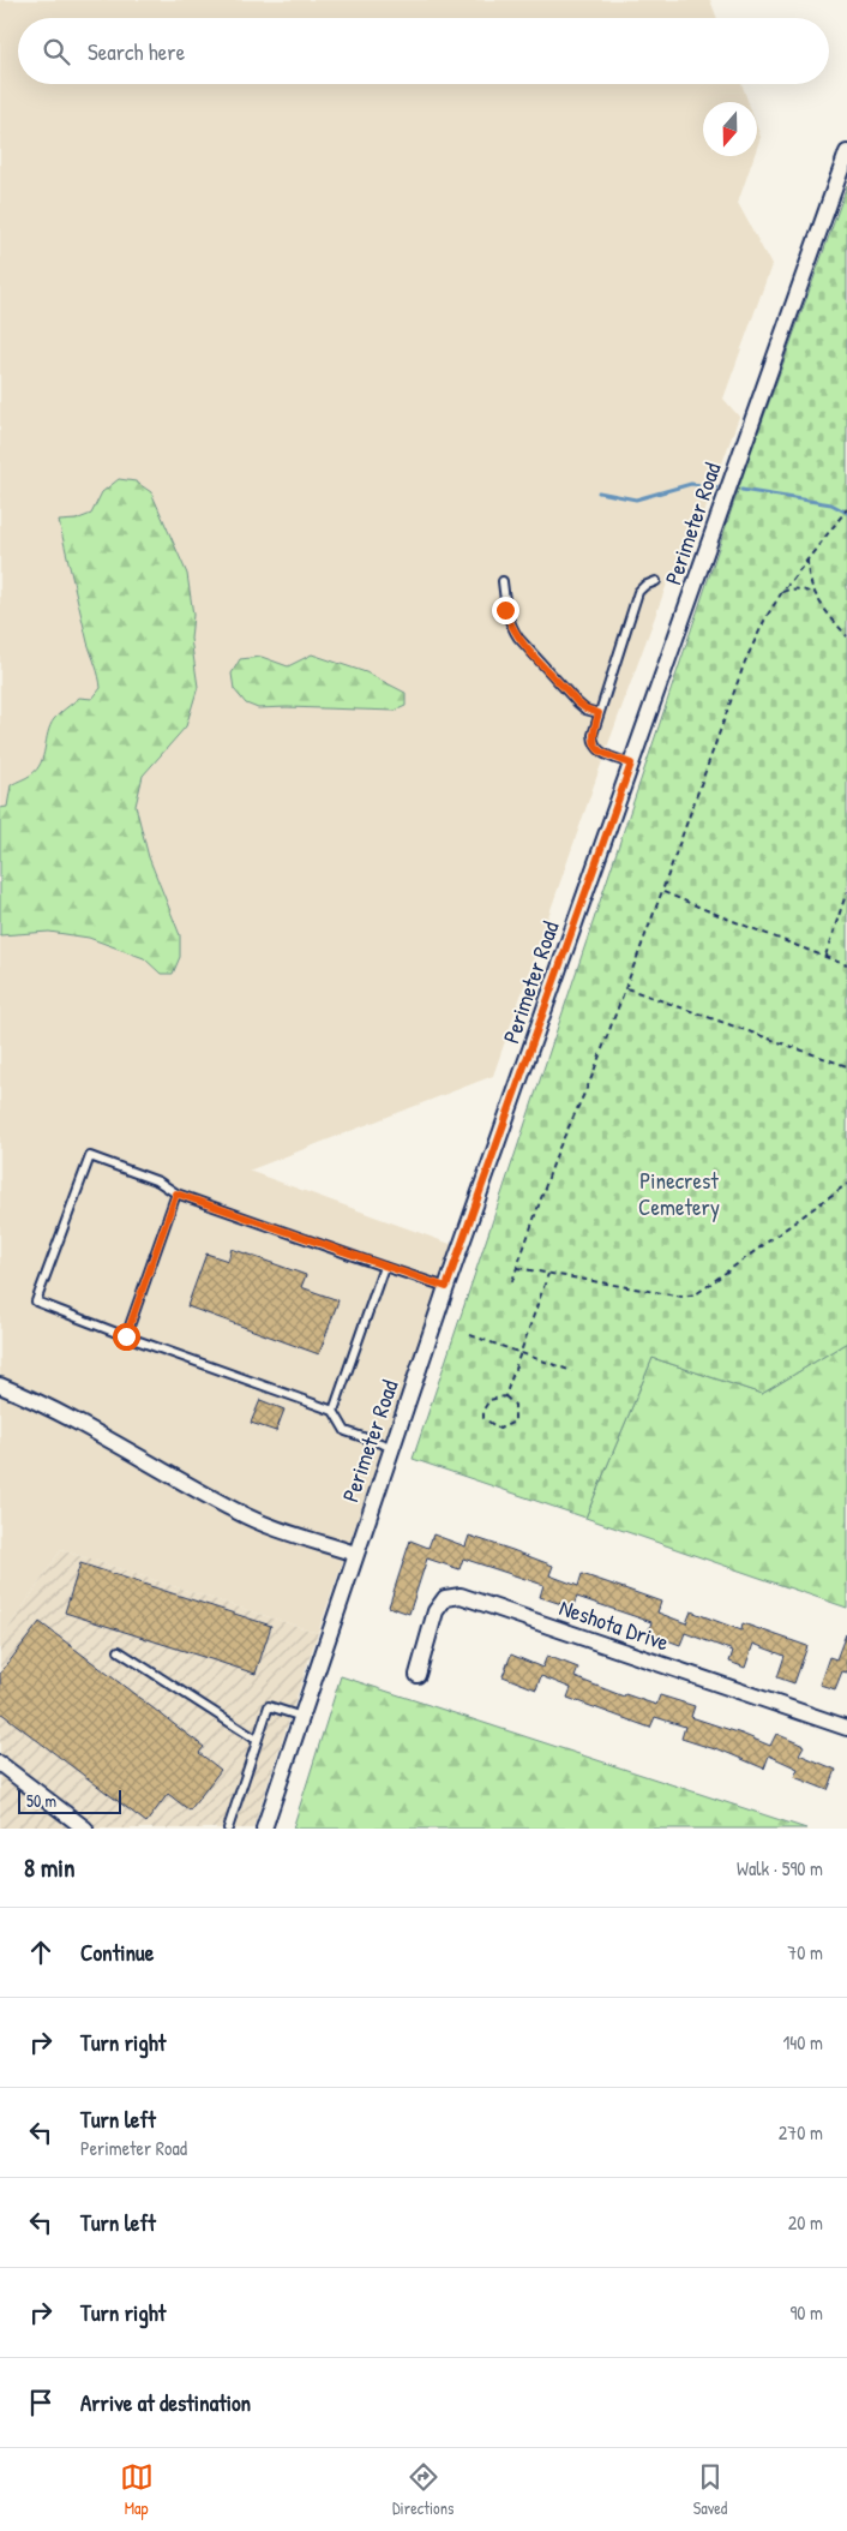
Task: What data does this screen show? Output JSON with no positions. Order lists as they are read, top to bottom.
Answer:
{
  "streets": {
    "street": ["Perimeter Road", "Neshota Drive"]
  },
  "parks": ["Pinecrest Cemetery"],
  "scale_bar": "50 m",
  "north": "bottom",
  "page": {
    "search": "Search here",
    "scale": "50 m",
    "heading": ["8 min", "Walk · 590 m"],
    "list": [
      ["Continue", "70 m"],
      ["Turn right", "140 m"],
      ["Turn left", "Perimeter Road", "270 m"],
      ["Turn left", "20 m"],
      ["Turn right", "90 m"],
      "Arrive at destination"
    ],
    "nav": ["Map", "Directions", "Saved"]
  }
}
